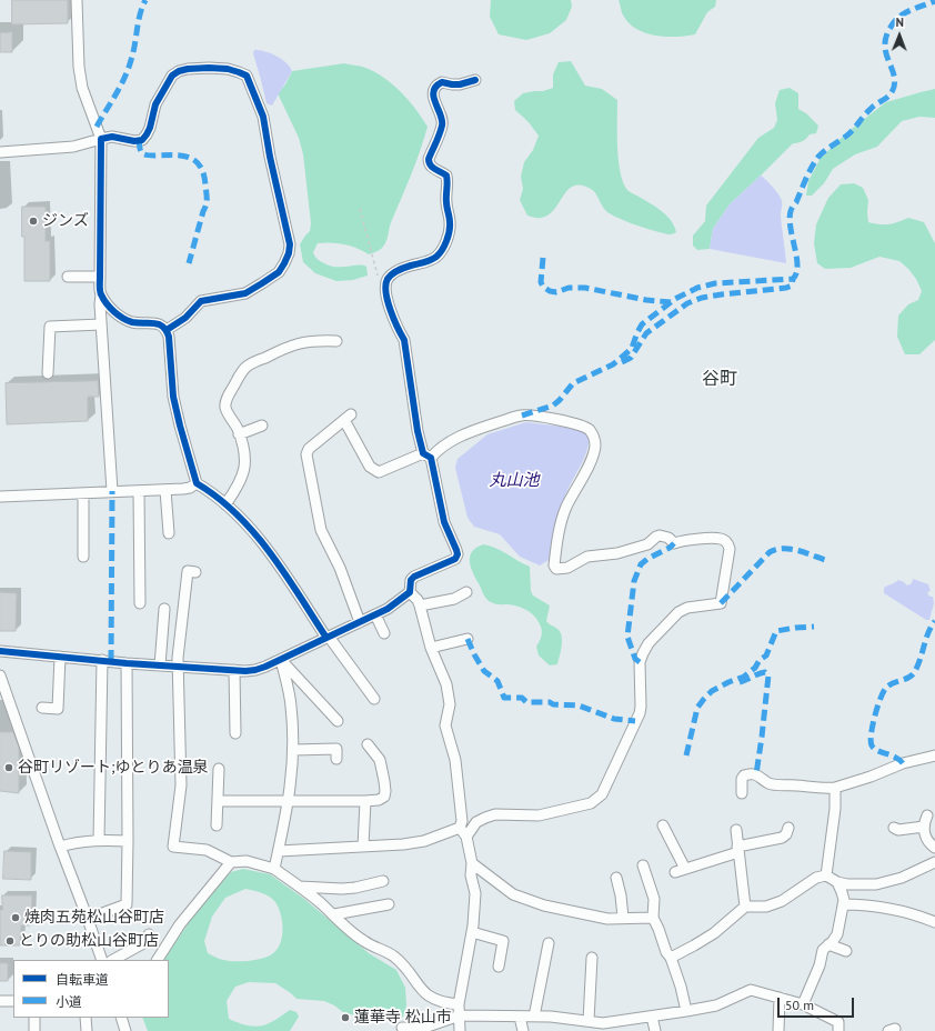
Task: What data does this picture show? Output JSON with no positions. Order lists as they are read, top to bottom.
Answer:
{
  "districts": ["谷町"],
  "water": ["丸山池"],
  "places": [
    "ジンズ",
    "谷町リゾート;ゆとりあ温泉",
    "焼肉五苑松山谷町店",
    "とりの助松山谷町店",
    "蓮華寺 松山市"
  ],
  "legend": ["自転車道", "小道"],
  "scale_bar": "50 m",
  "north": "top"
}
